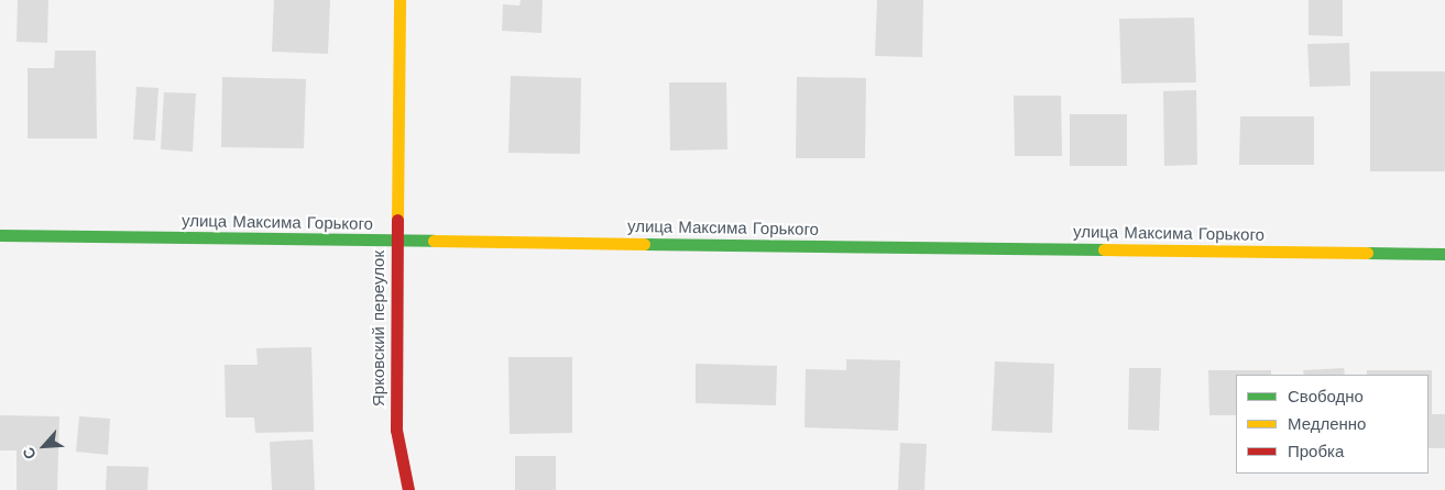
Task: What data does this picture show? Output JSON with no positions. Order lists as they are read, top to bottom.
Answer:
{
  "streets": {
    "main road": ["улица Максима Горького", "Ярковский переулок"]
  },
  "crossings": [
    ["улица Максима Горького", "Ярковский переулок"]
  ],
  "legend": ["Свободно", "Медленно", "Пробка"],
  "north": "bottom left"
}
